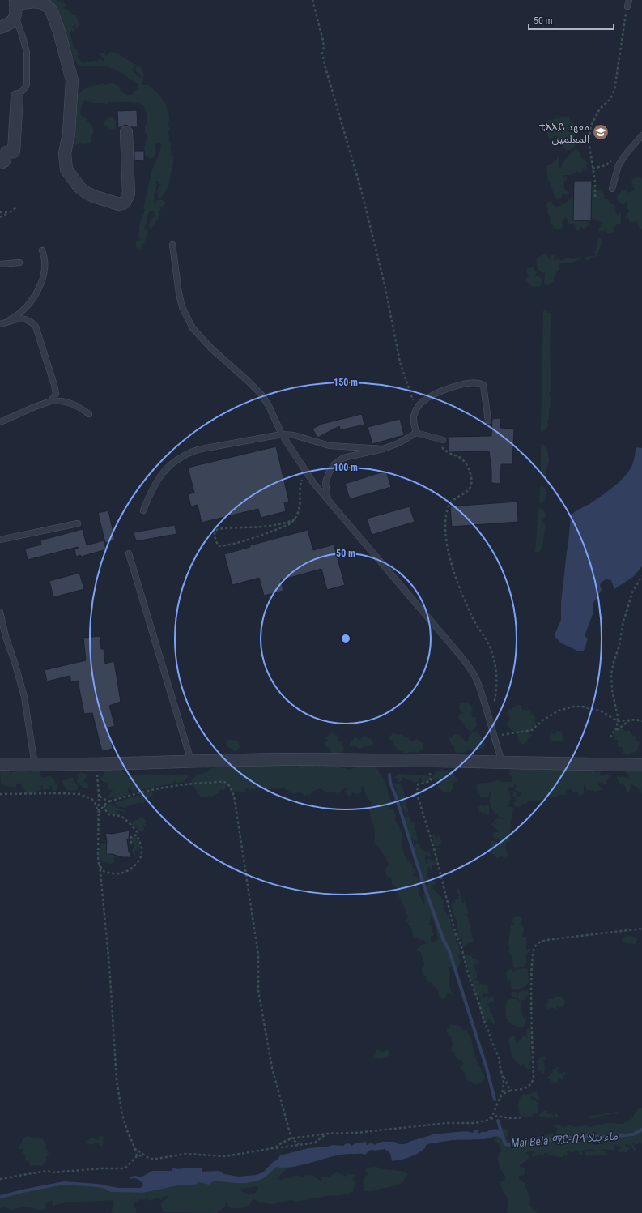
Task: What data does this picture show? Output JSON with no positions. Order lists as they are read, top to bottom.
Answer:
{
  "water": ["Mai Bela ማይ-በላ ماء بيلا"],
  "places": {
    "school or university": ["ቲኢኣይ معهد المعلمين"]
  },
  "scale_bar": "50 m",
  "rings": ["150 m", "100 m", "50 m"]
}
